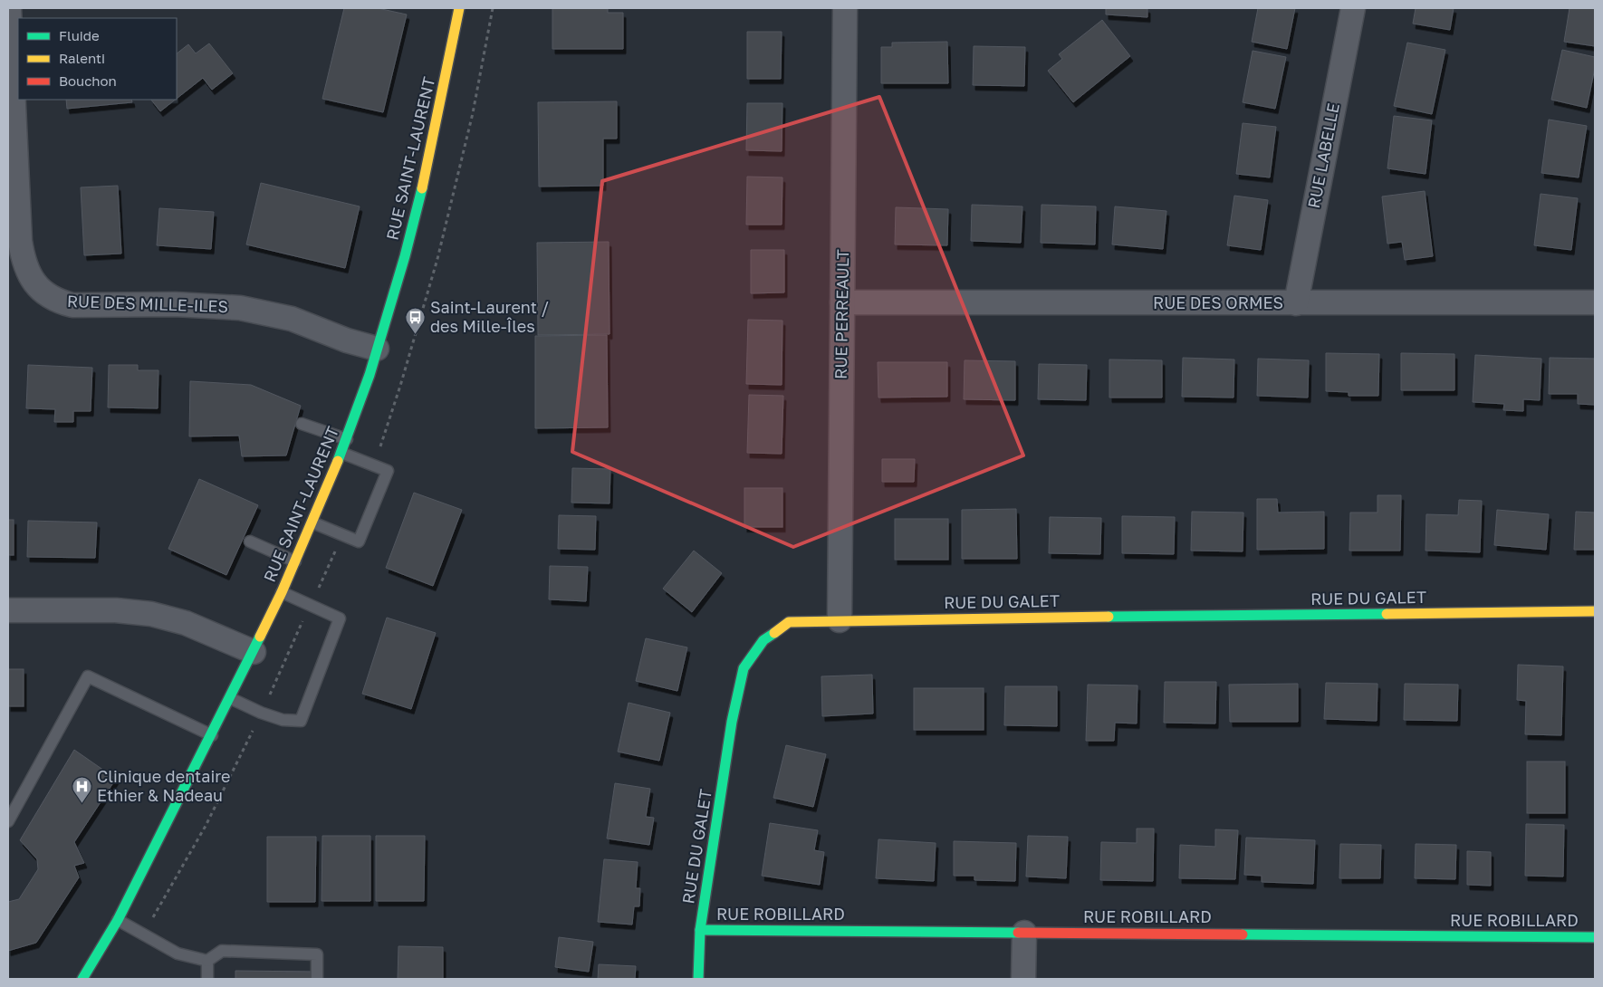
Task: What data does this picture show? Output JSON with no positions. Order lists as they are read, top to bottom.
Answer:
{
  "streets": {
    "street": [
      "RUE LABELLE",
      "RUE SAINT-LAURENT",
      "RUE DES ORMES",
      "RUE DES MILLE-ILES",
      "RUE PERREAULT",
      "RUE DU GALET",
      "RUE ROBILLARD"
    ]
  },
  "crossings": [
    ["RUE LABELLE", "RUE DES ORMES"],
    ["RUE SAINT-LAURENT", "RUE DES MILLE-ILES"],
    ["RUE DES ORMES", "RUE PERREAULT"],
    ["RUE PERREAULT", "RUE DU GALET"],
    ["RUE DU GALET", "RUE ROBILLARD"]
  ],
  "places": {
    "bus stop": ["Saint-Laurent / des Mille-Îles"],
    "hospital": ["Clinique dentaire Ethier & Nadeau"]
  },
  "legend": ["Fluide", "Ralenti", "Bouchon"]
}
